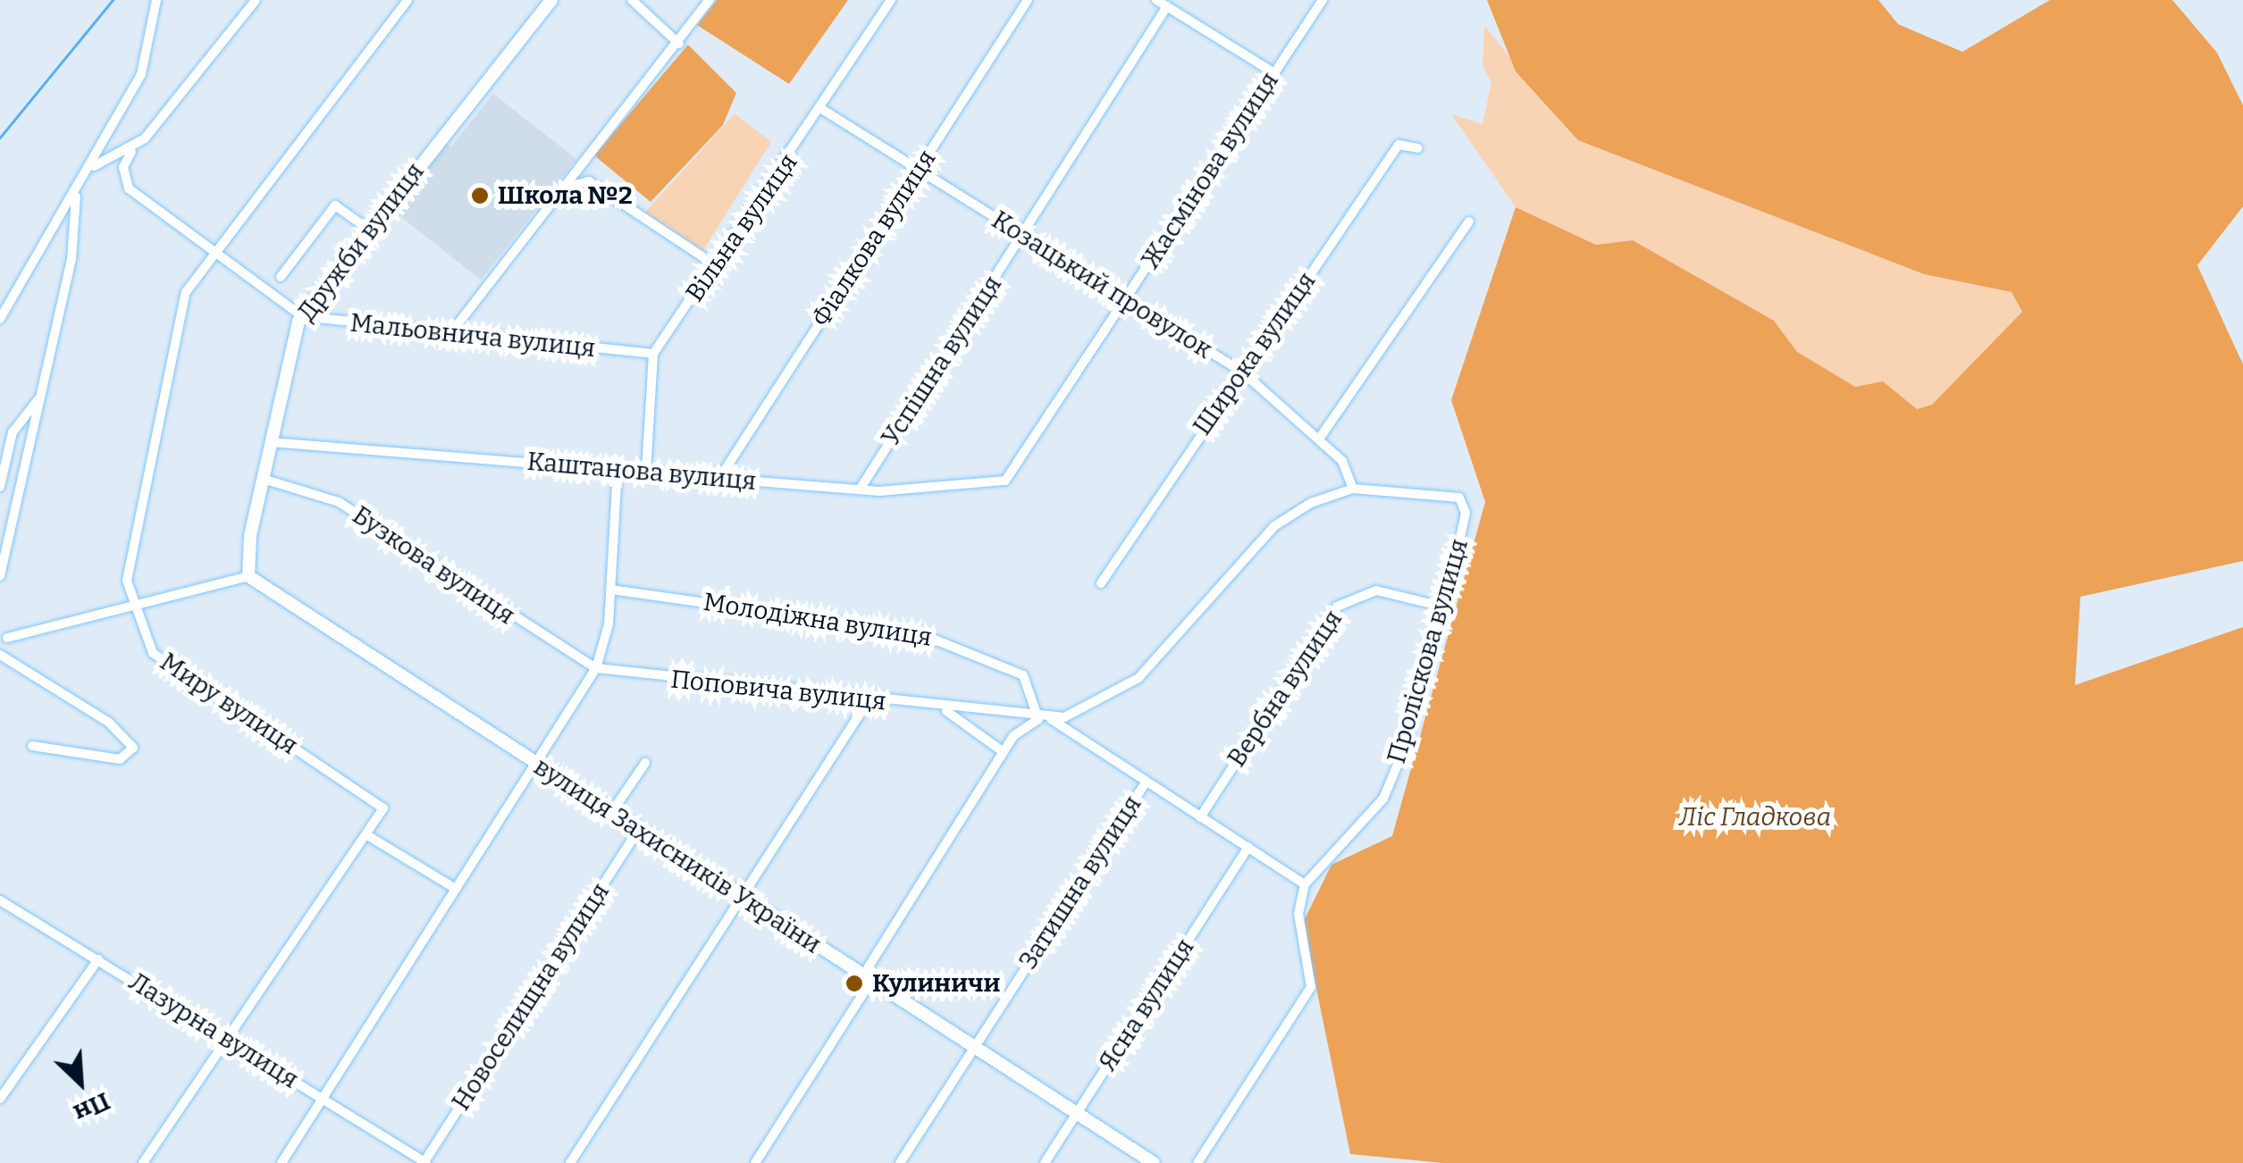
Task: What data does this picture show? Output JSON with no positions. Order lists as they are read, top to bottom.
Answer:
{
  "streets": {
    "street": [
      "Жасмінова вулиця",
      "Вільна вулиця",
      "Фіалкова вулиця",
      "Дружби вулиця",
      "Козацький провулок",
      "Мальовнича вулиця",
      "Широка вулиця",
      "Успішна вулиця",
      "Каштанова вулиця",
      "Бузкова вулиця",
      "Молодіжна вулиця",
      "Проліскова вулиця",
      "Вербна вулиця",
      "Поповича вулиця",
      "Миру вулиця",
      "вулиця Захисників України",
      "Затишна вулиця",
      "Новоселищна вулиця",
      "Ясна вулиця",
      "Лазурна вулиця"
    ]
  },
  "crossings": [
    ["Жасмінова вулиця", "Козацький провулок"],
    ["Жасмінова вулиця", "Каштанова вулиця"],
    ["Вільна вулиця", "Козацький провулок"],
    ["Вільна вулиця", "Мальовнича вулиця"],
    ["Фіалкова вулиця", "Козацький провулок"],
    ["Фіалкова вулиця", "Каштанова вулиця"],
    ["Дружби вулиця", "Мальовнича вулиця"],
    ["Дружби вулиця", "Каштанова вулиця"],
    ["Дружби вулиця", "Бузкова вулиця"],
    ["Дружби вулиця", "вулиця Захисників України"],
    ["Козацький провулок", "Широка вулиця"],
    ["Козацький провулок", "Успішна вулиця"],
    ["Козацький провулок", "Проліскова вулиця"],
    ["Мальовнича вулиця", "Миру вулиця"],
    ["Успішна вулиця", "Каштанова вулиця"],
    ["Бузкова вулиця", "Поповича вулиця"],
    ["Молодіжна вулиця", "Поповича вулиця"],
    ["Проліскова вулиця", "Вербна вулиця"],
    ["Миру вулиця", "Лазурна вулиця"],
    ["вулиця Захисників України", "Затишна вулиця"],
    ["вулиця Захисників України", "Новоселищна вулиця"],
    ["вулиця Захисників України", "Ясна вулиця"],
    ["Новоселищна вулиця", "Лазурна вулиця"]
  ],
  "parks": ["Ліс Гладкова"],
  "places": ["Школа №2", "Кулиничи"],
  "north": "bottom right"
}
